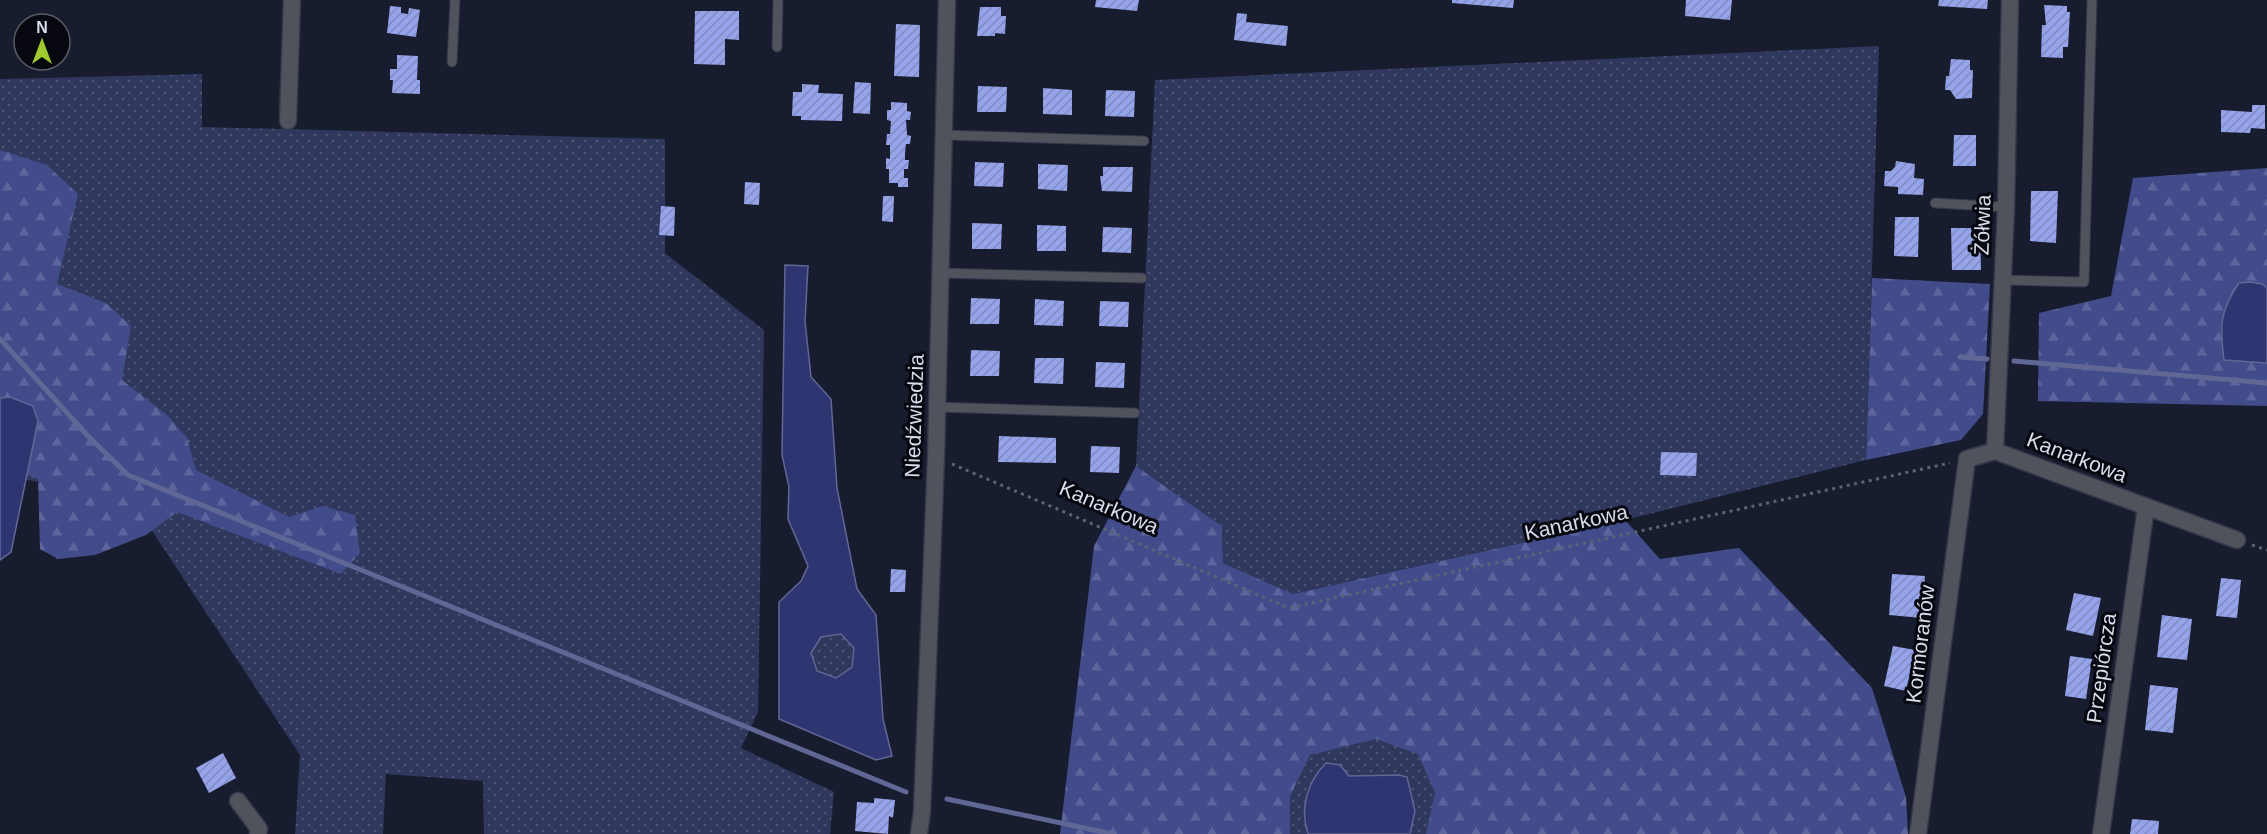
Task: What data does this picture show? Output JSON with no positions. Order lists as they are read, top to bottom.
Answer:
{
  "streets": {
    "street": [
      "Żółwia",
      "Niedźwiedzia",
      "Kanarkowa",
      "Kormoranów",
      "Przepiórcza"
    ]
  },
  "crossings": [
    ["Żółwia", "Kanarkowa"],
    ["Niedźwiedzia", "Kanarkowa"],
    ["Kanarkowa", "Kormoranów"],
    ["Kanarkowa", "Przepiórcza"]
  ],
  "north": "top"
}
